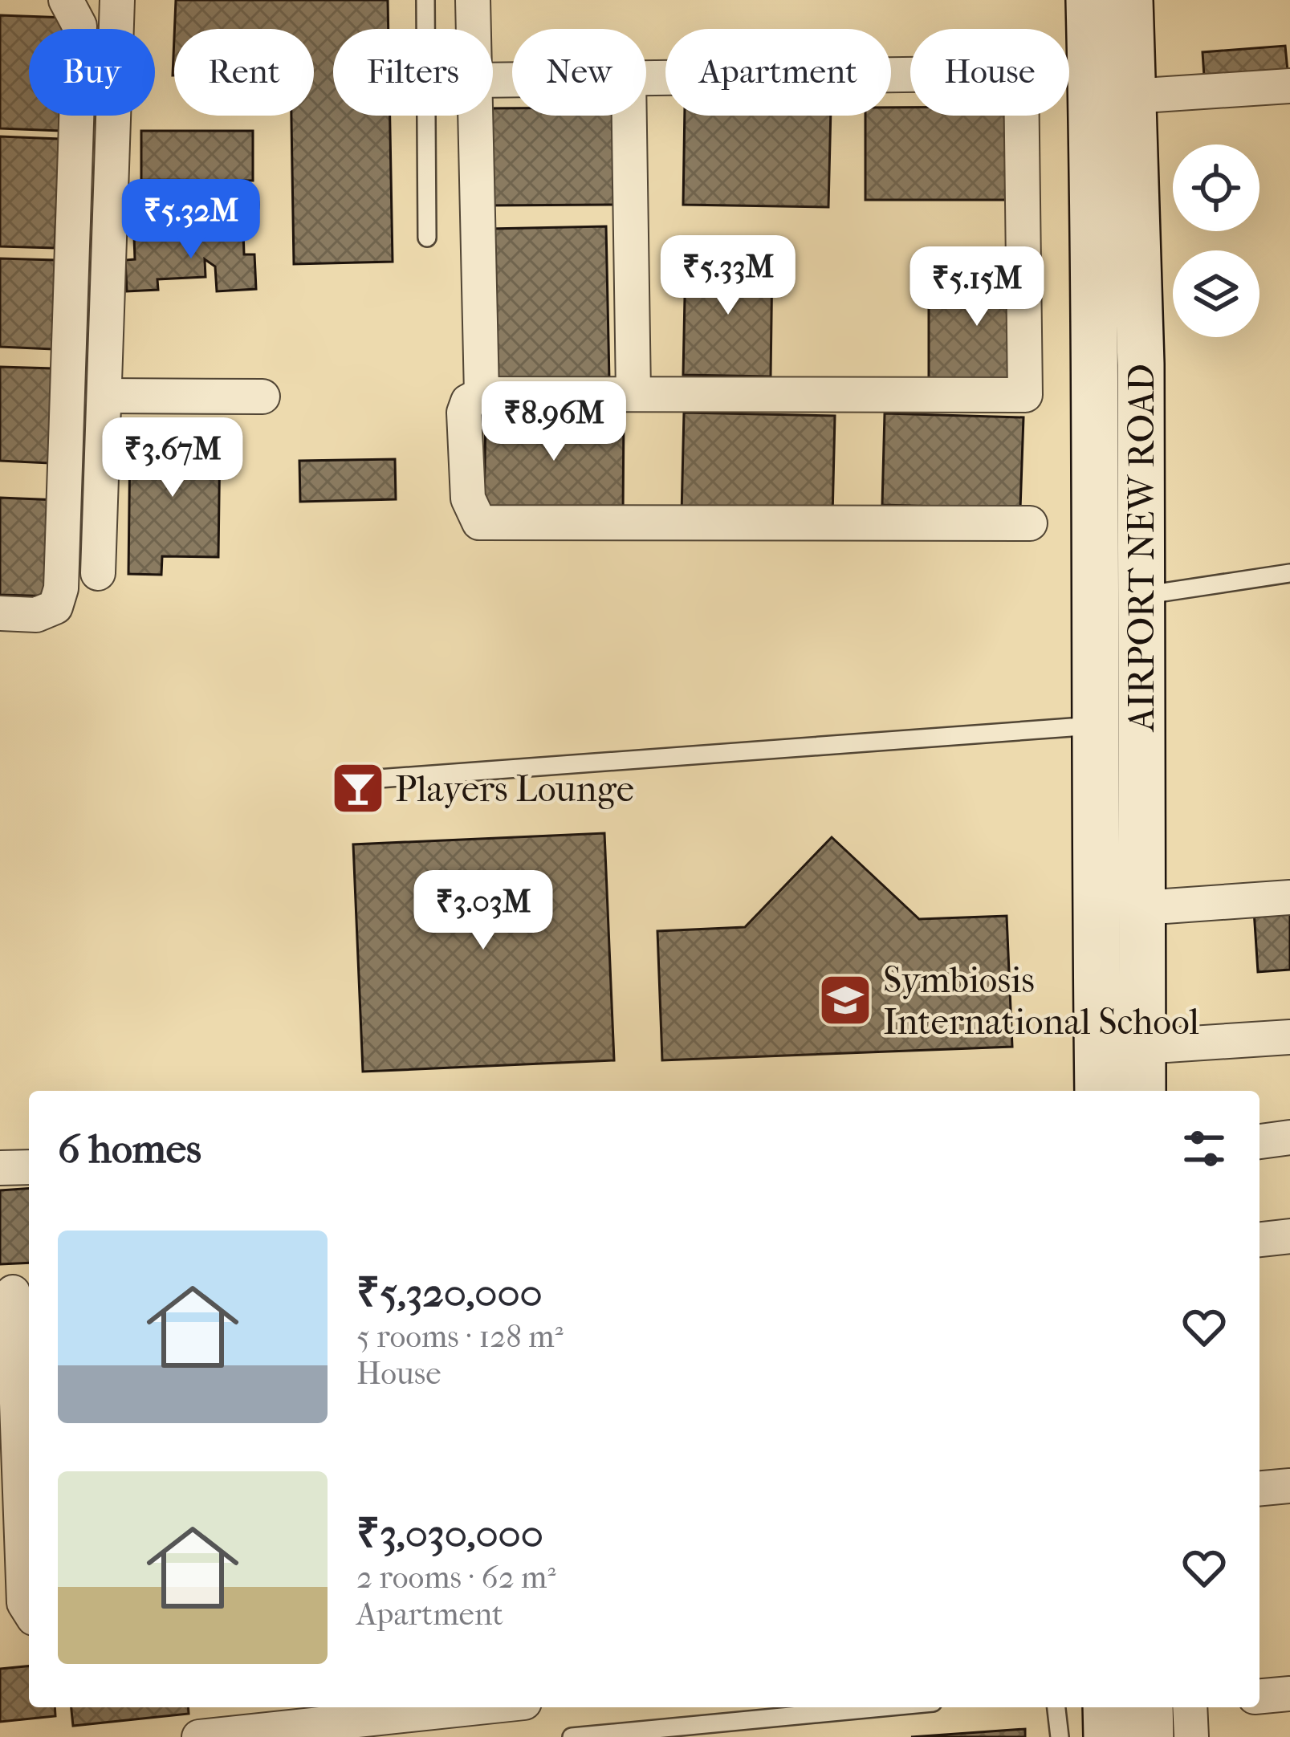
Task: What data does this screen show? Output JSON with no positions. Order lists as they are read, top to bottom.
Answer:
{
  "streets": {
    "main road": ["AIRPORT NEW ROAD"]
  },
  "places": {
    "bar": ["Players Lounge"],
    "school or university": ["Symbiosis International School"]
  },
  "page": {
    "chip": [
      "Buy",
      "Rent",
      "Filters",
      "New",
      "Apartment",
      "House"
    ],
    "price": [
      "₹5.32M",
      "₹5.33M",
      "₹5.15M",
      "₹8.96M",
      "₹3.67M",
      "₹3.03M"
    ],
    "heading": "6 homes",
    "list": [
      {
        "name": "₹5,320,000",
        "note": "5 rooms · 128 m² · House"
      },
      {
        "name": "₹3,030,000",
        "note": "2 rooms · 62 m² · Apartment"
      }
    ]
  }
}
